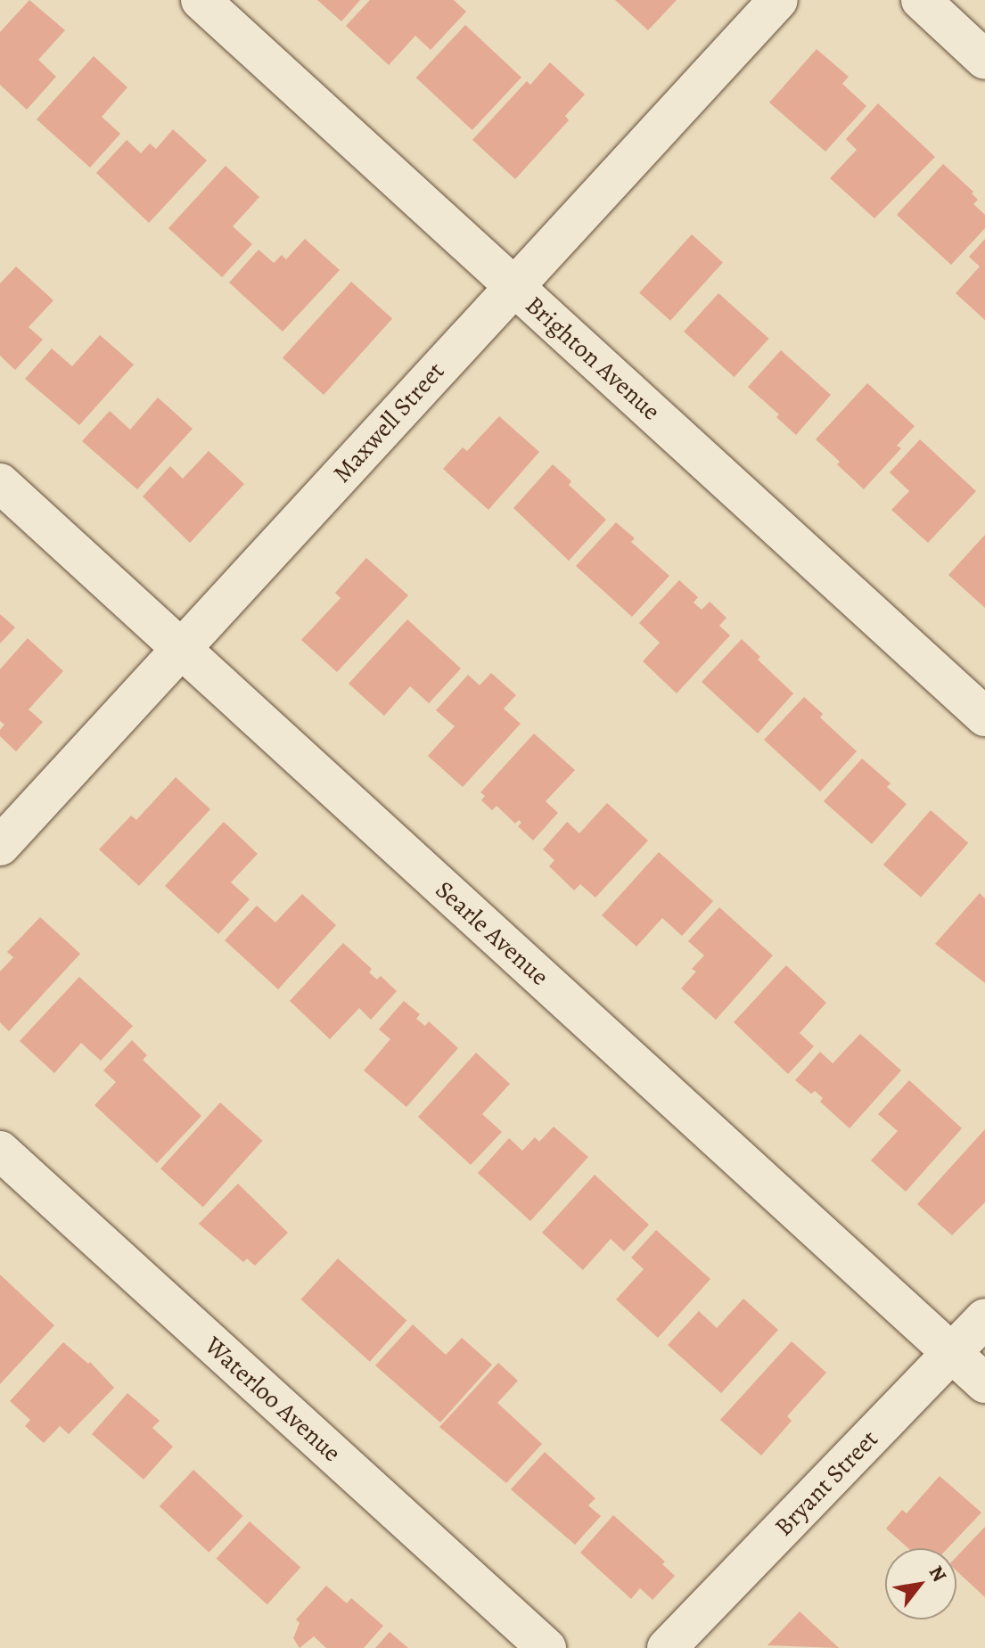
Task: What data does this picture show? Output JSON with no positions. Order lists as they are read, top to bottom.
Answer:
{
  "streets": {
    "street": [
      "Brighton Avenue",
      "Maxwell Street",
      "Searle Avenue",
      "Waterloo Avenue",
      "Bryant Street"
    ]
  },
  "crossings": [
    ["Brighton Avenue", "Maxwell Street"],
    ["Maxwell Street", "Searle Avenue"],
    ["Searle Avenue", "Bryant Street"]
  ],
  "north": "top right"
}
